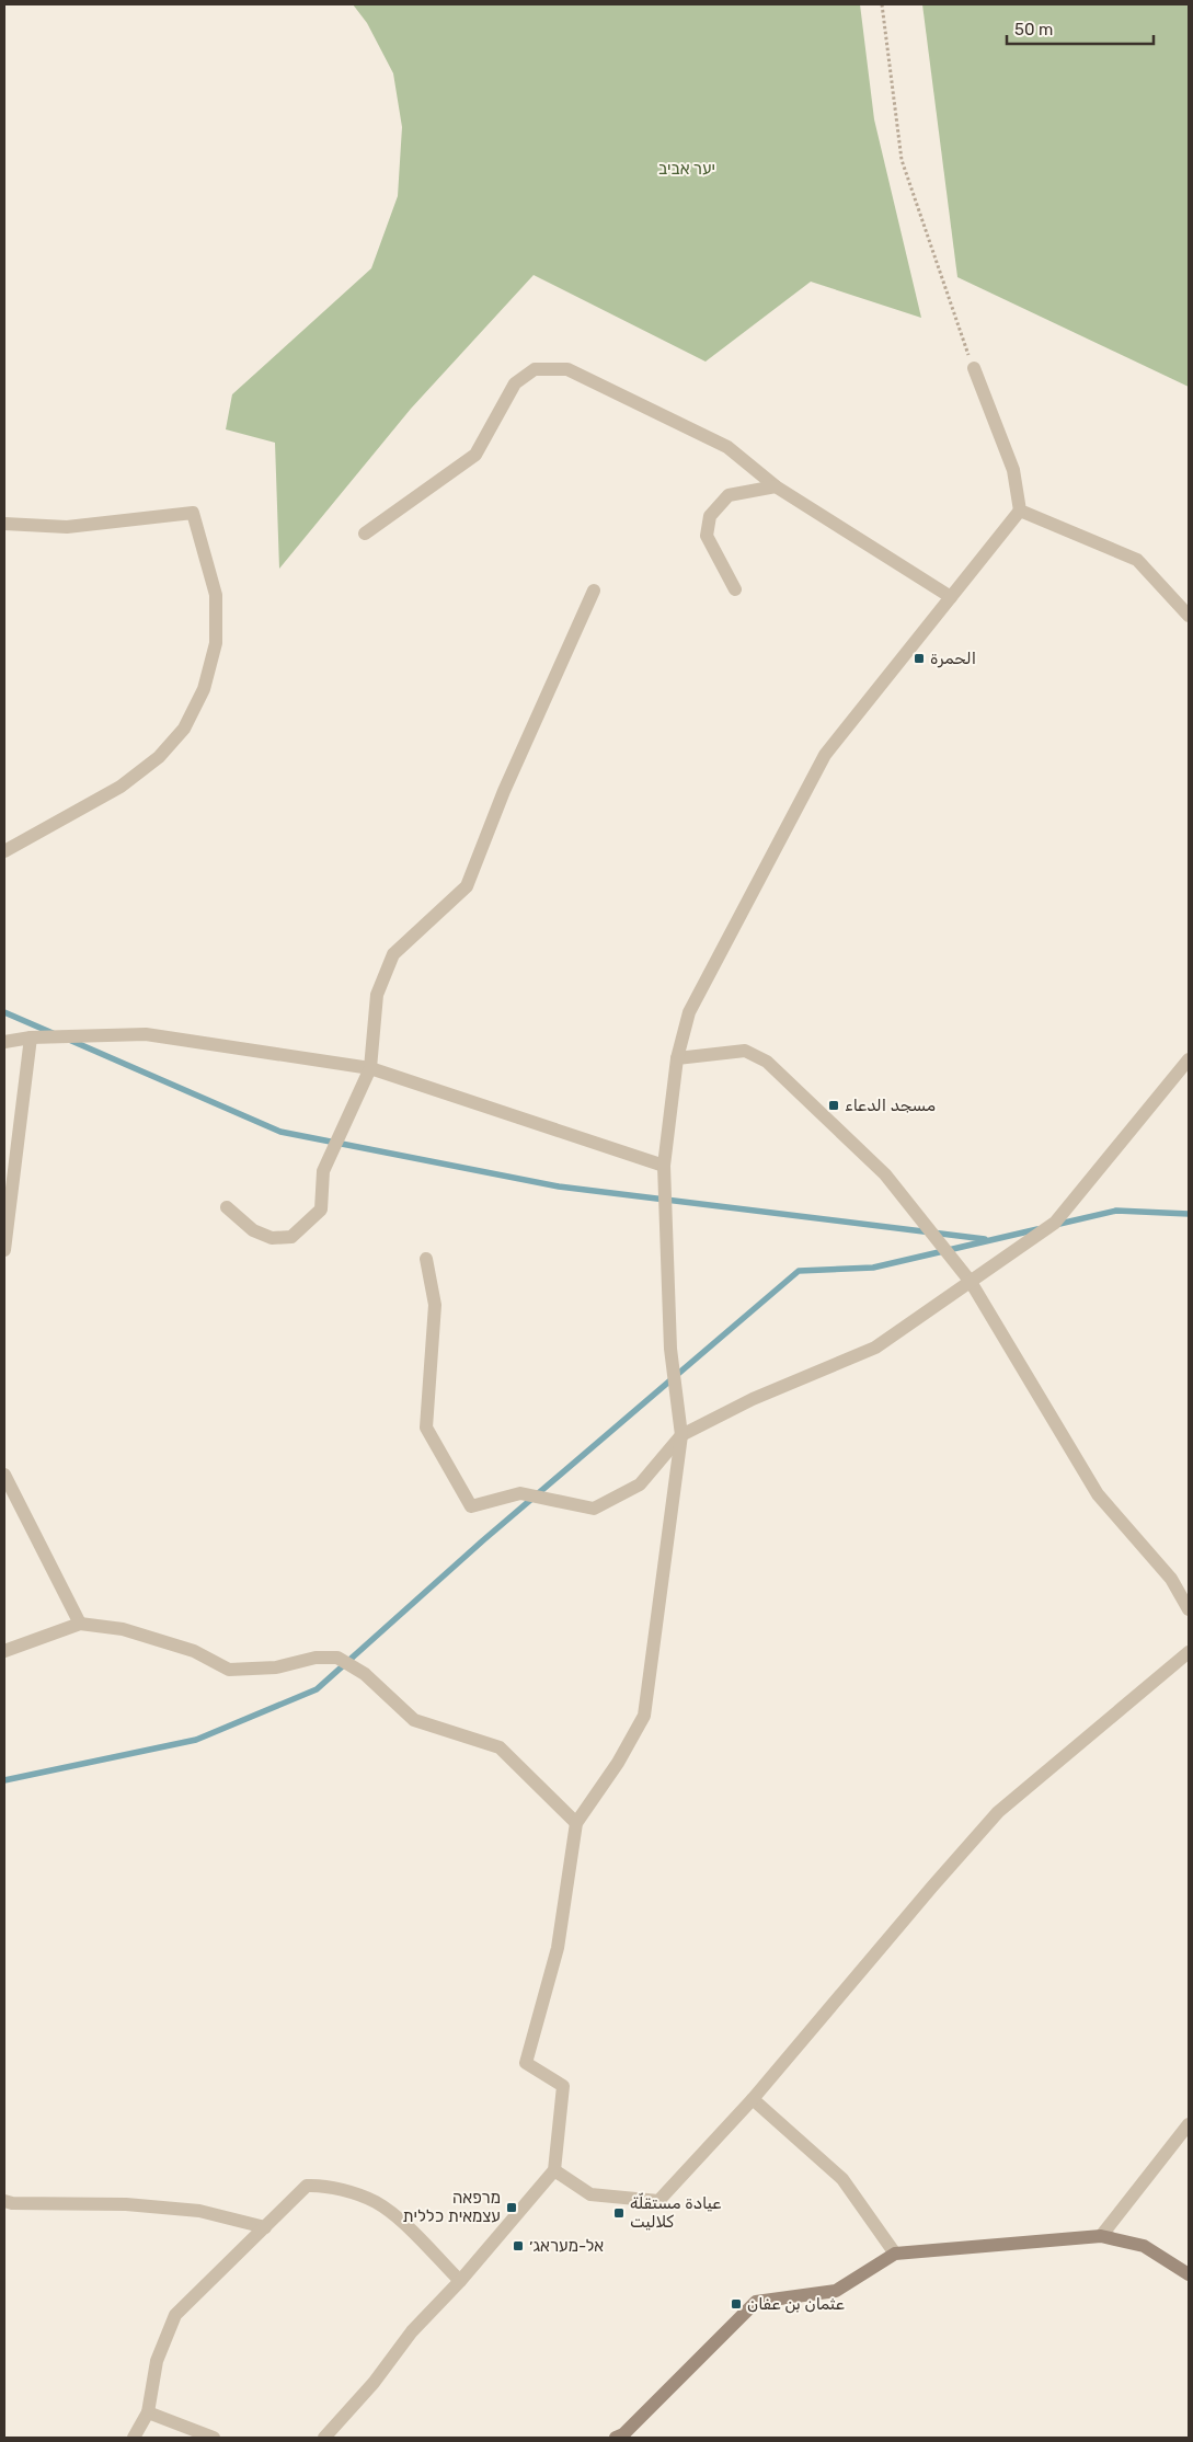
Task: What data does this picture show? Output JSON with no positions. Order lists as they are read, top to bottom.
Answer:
{
  "parks": ["יער אביב"],
  "places": {
    "transit": [
      "الحمرة",
      "مسجد الدعاء",
      "מרפאה עצמאית כללית",
      "عيادة مستقلّة كلاليت",
      "אל-מעראג׳",
      "عثمان بن عفان"
    ]
  },
  "scale_bar": "50 m"
}
